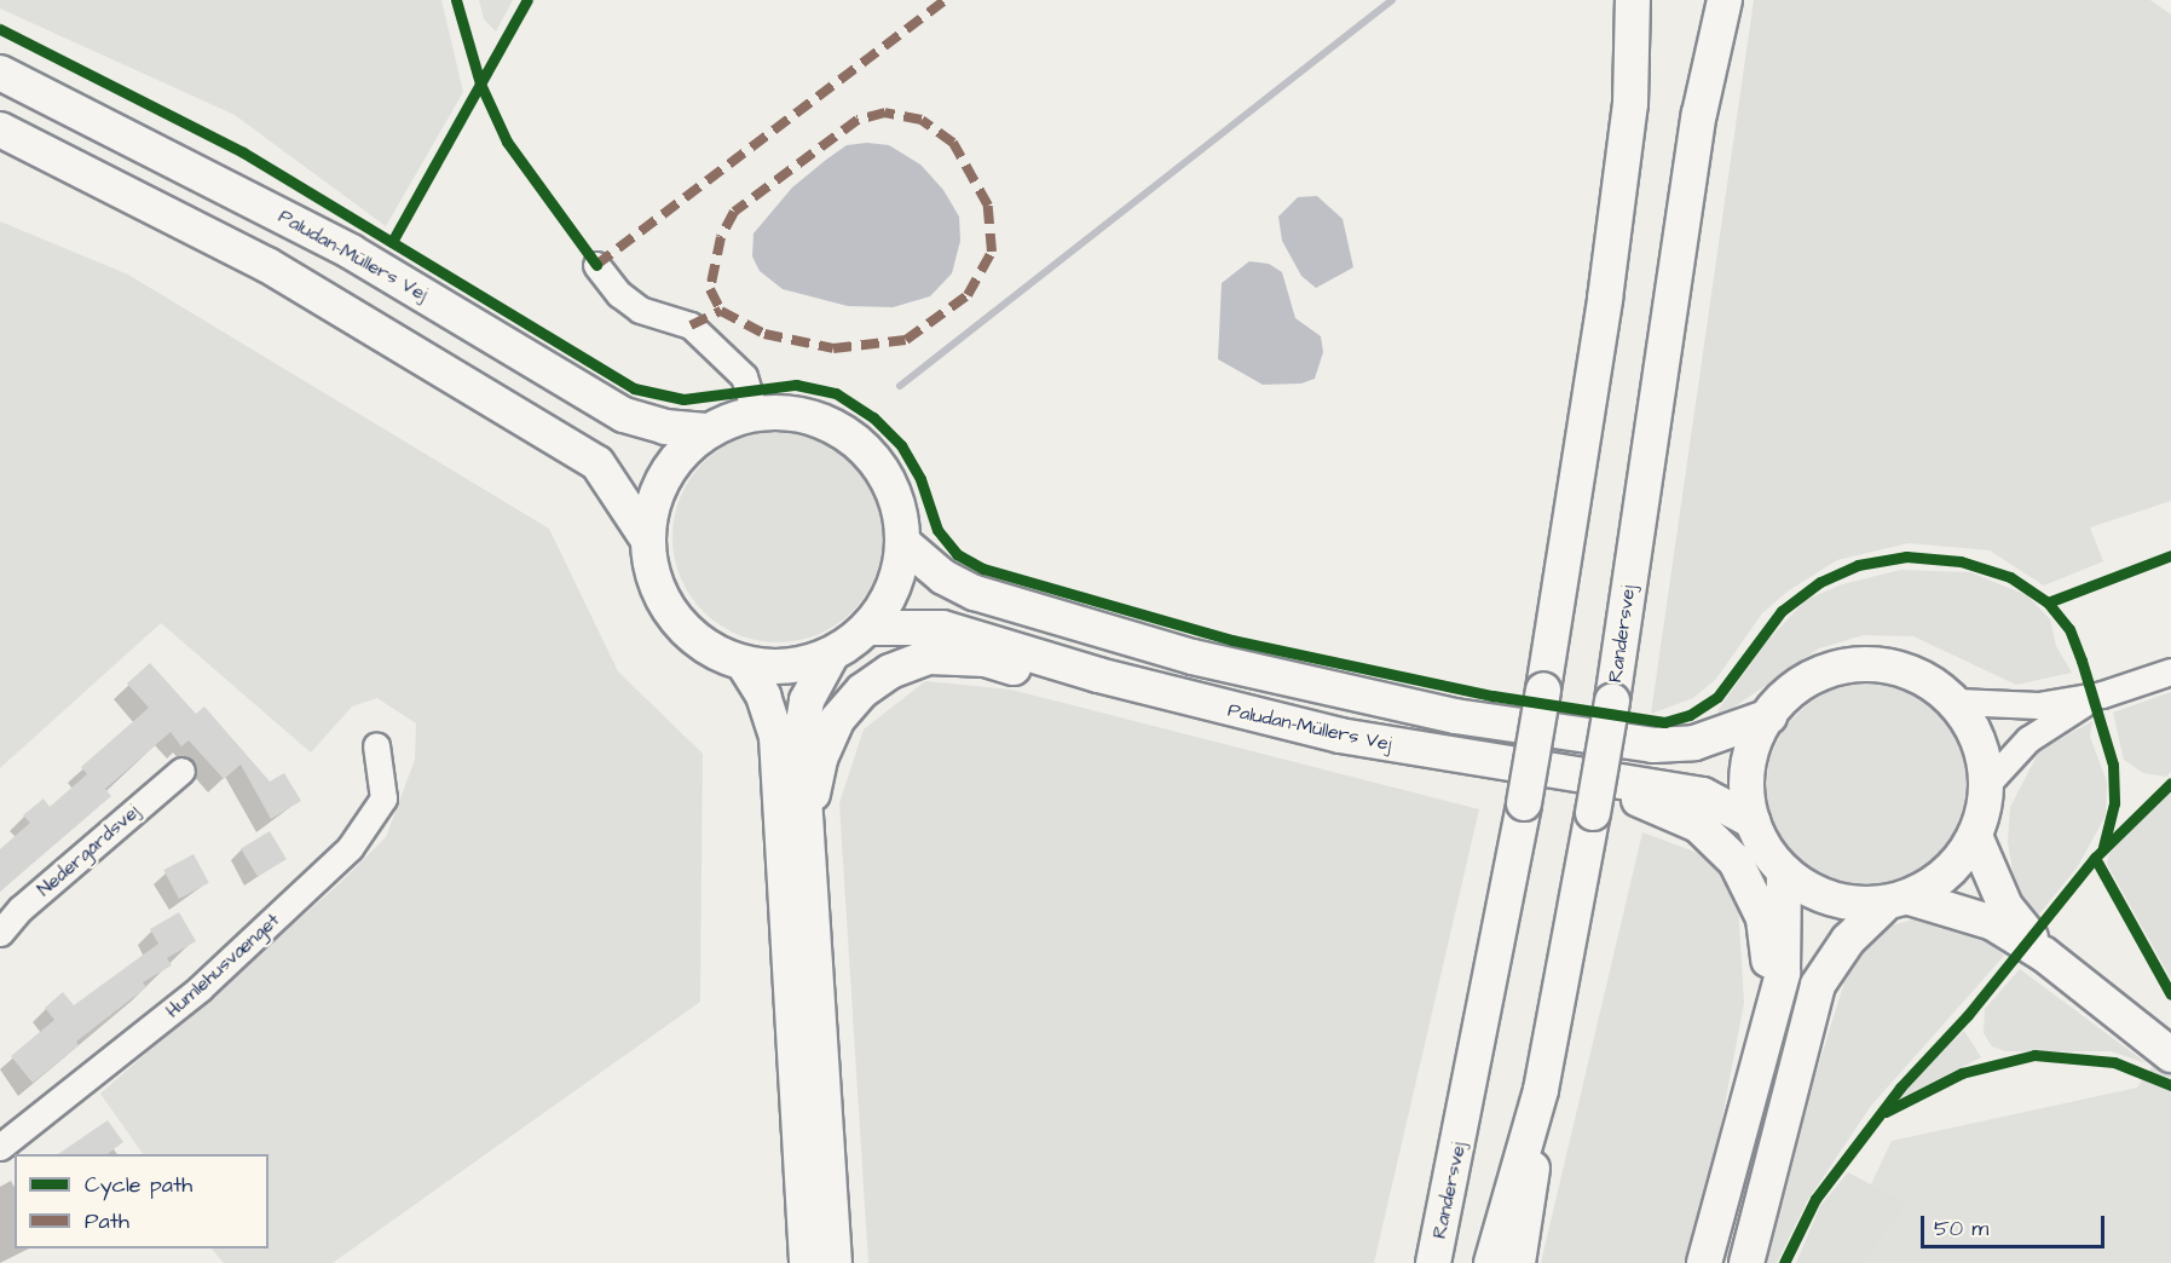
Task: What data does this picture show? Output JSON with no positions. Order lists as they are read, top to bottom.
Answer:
{
  "streets": {
    "main road": ["Paludan-Müllers Vej", "Randersvej"],
    "street": ["Nedergårdsvej", "Humlehusvænget"]
  },
  "legend": ["Cycle path", "Path"],
  "scale_bar": "50 m"
}
